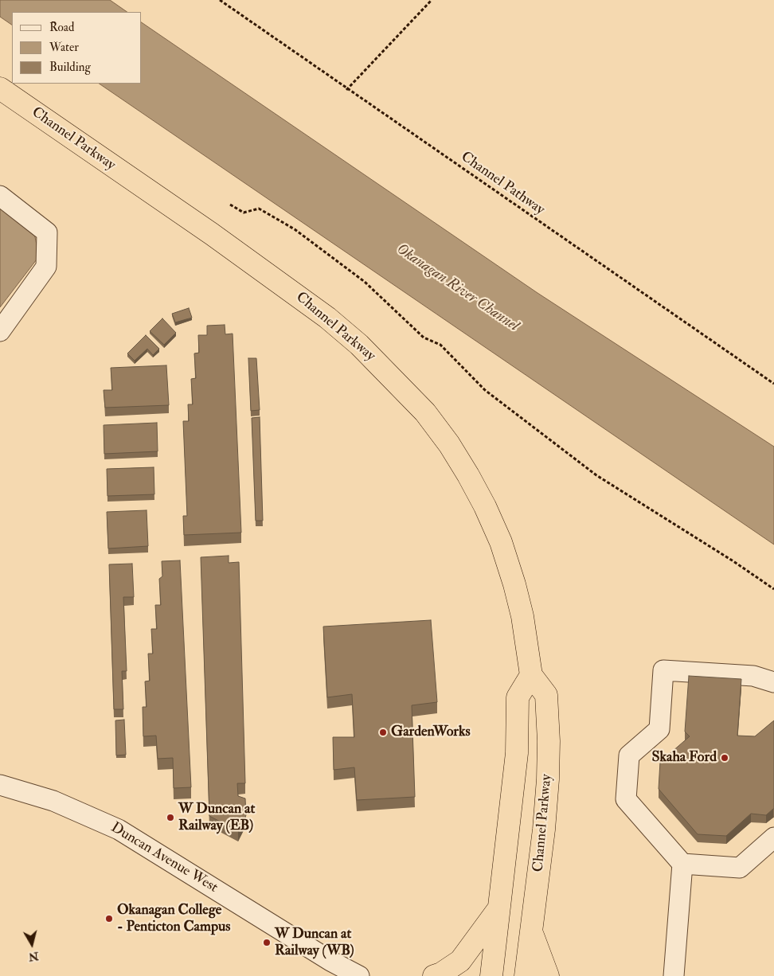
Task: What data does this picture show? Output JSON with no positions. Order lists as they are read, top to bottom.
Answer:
{
  "streets": {
    "highway": ["Channel Parkway"],
    "street": ["Duncan Avenue West"],
    "path": ["Channel Pathway"]
  },
  "water": ["Okanagan River Channel"],
  "places": [
    "GardenWorks",
    "Skaha Ford",
    "W Duncan at Railway (EB)",
    "Okanagan College - Penticton Campus",
    "W Duncan at Railway (WB)"
  ],
  "legend": ["Road", "Water", "Building"],
  "north": "bottom"
}
